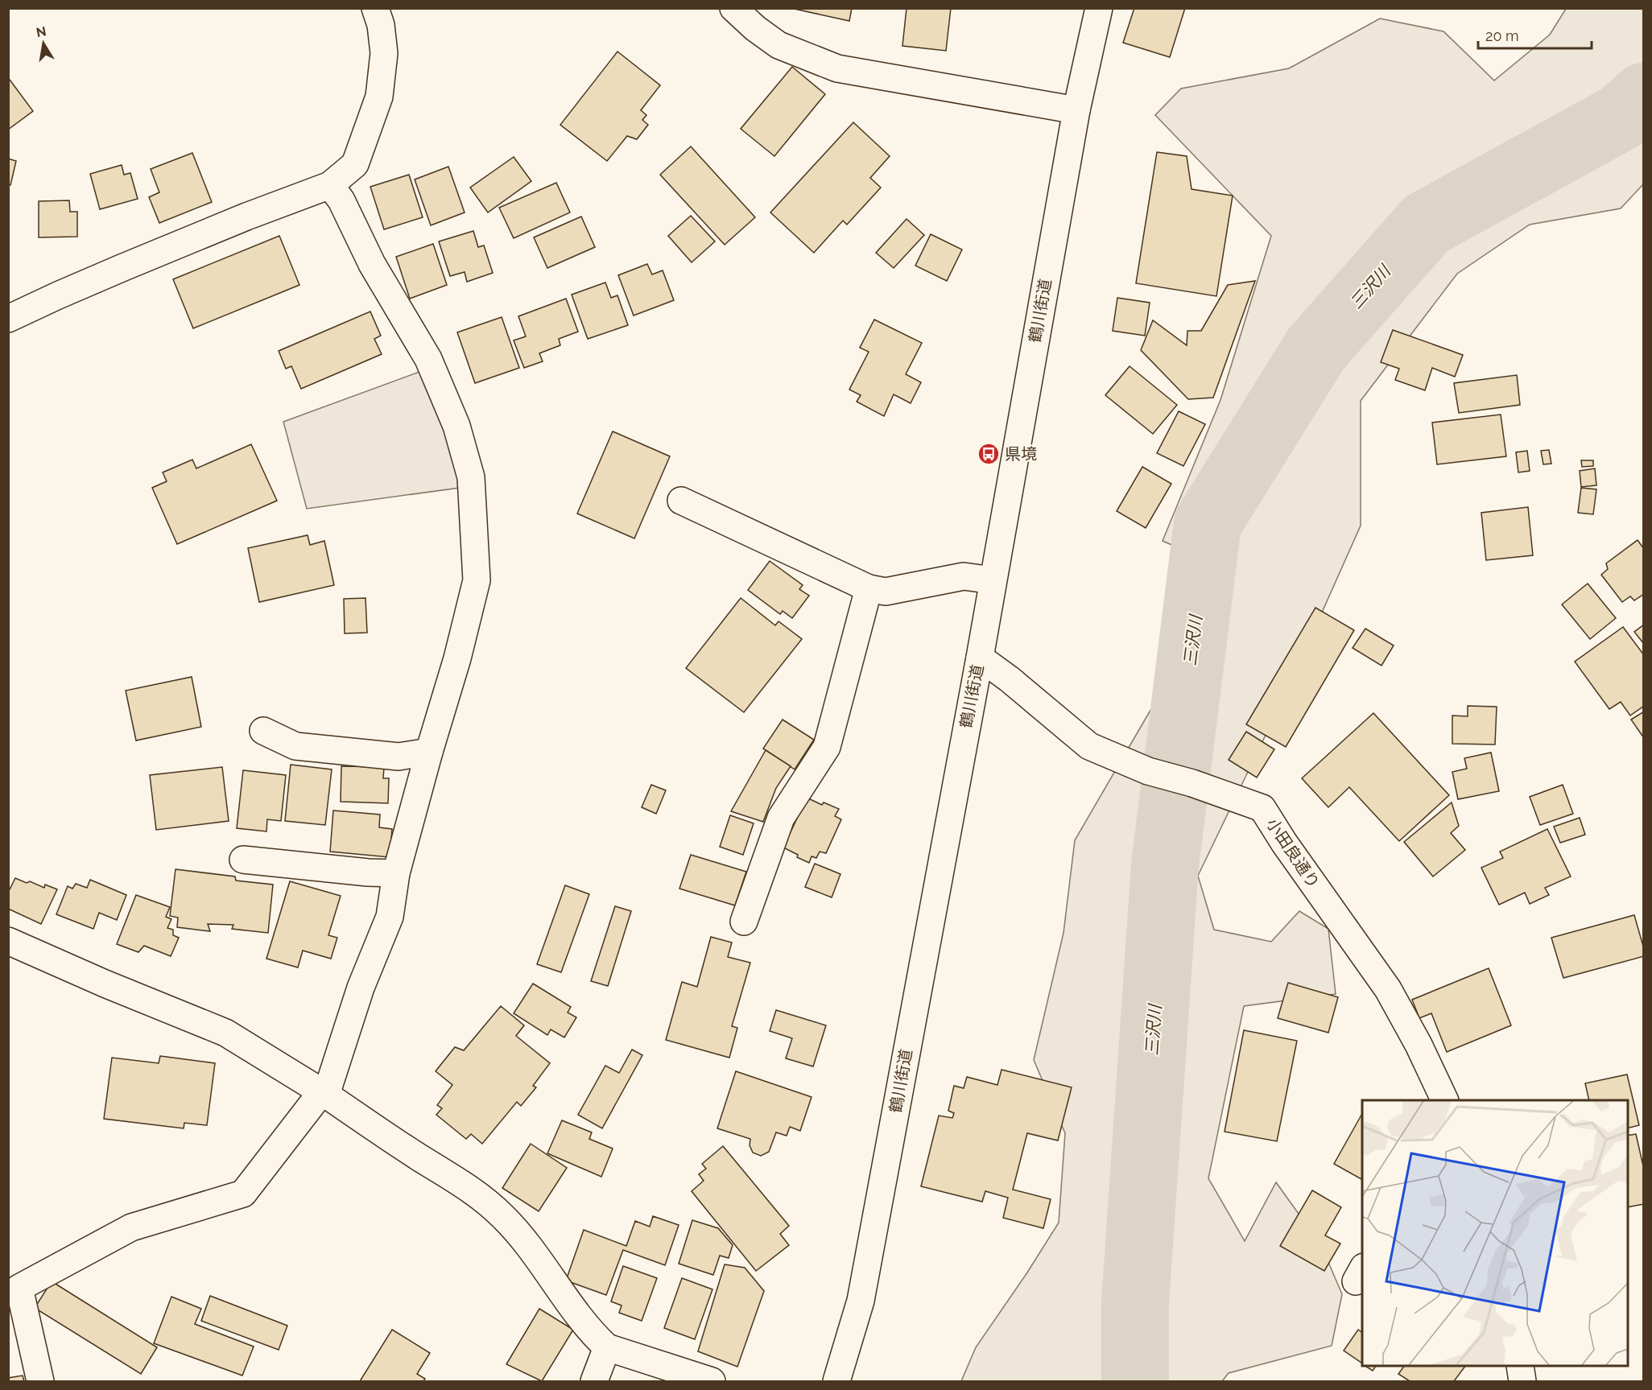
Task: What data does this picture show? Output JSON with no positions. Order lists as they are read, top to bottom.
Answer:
{
  "streets": {
    "street": ["鶴川街道", "小田良通り"]
  },
  "crossings": [
    ["鶴川街道", "小田良通り"]
  ],
  "water": ["三沢川"],
  "places": {
    "bus stop": ["県境"]
  },
  "scale_bar": "20 m",
  "north": "top"
}
